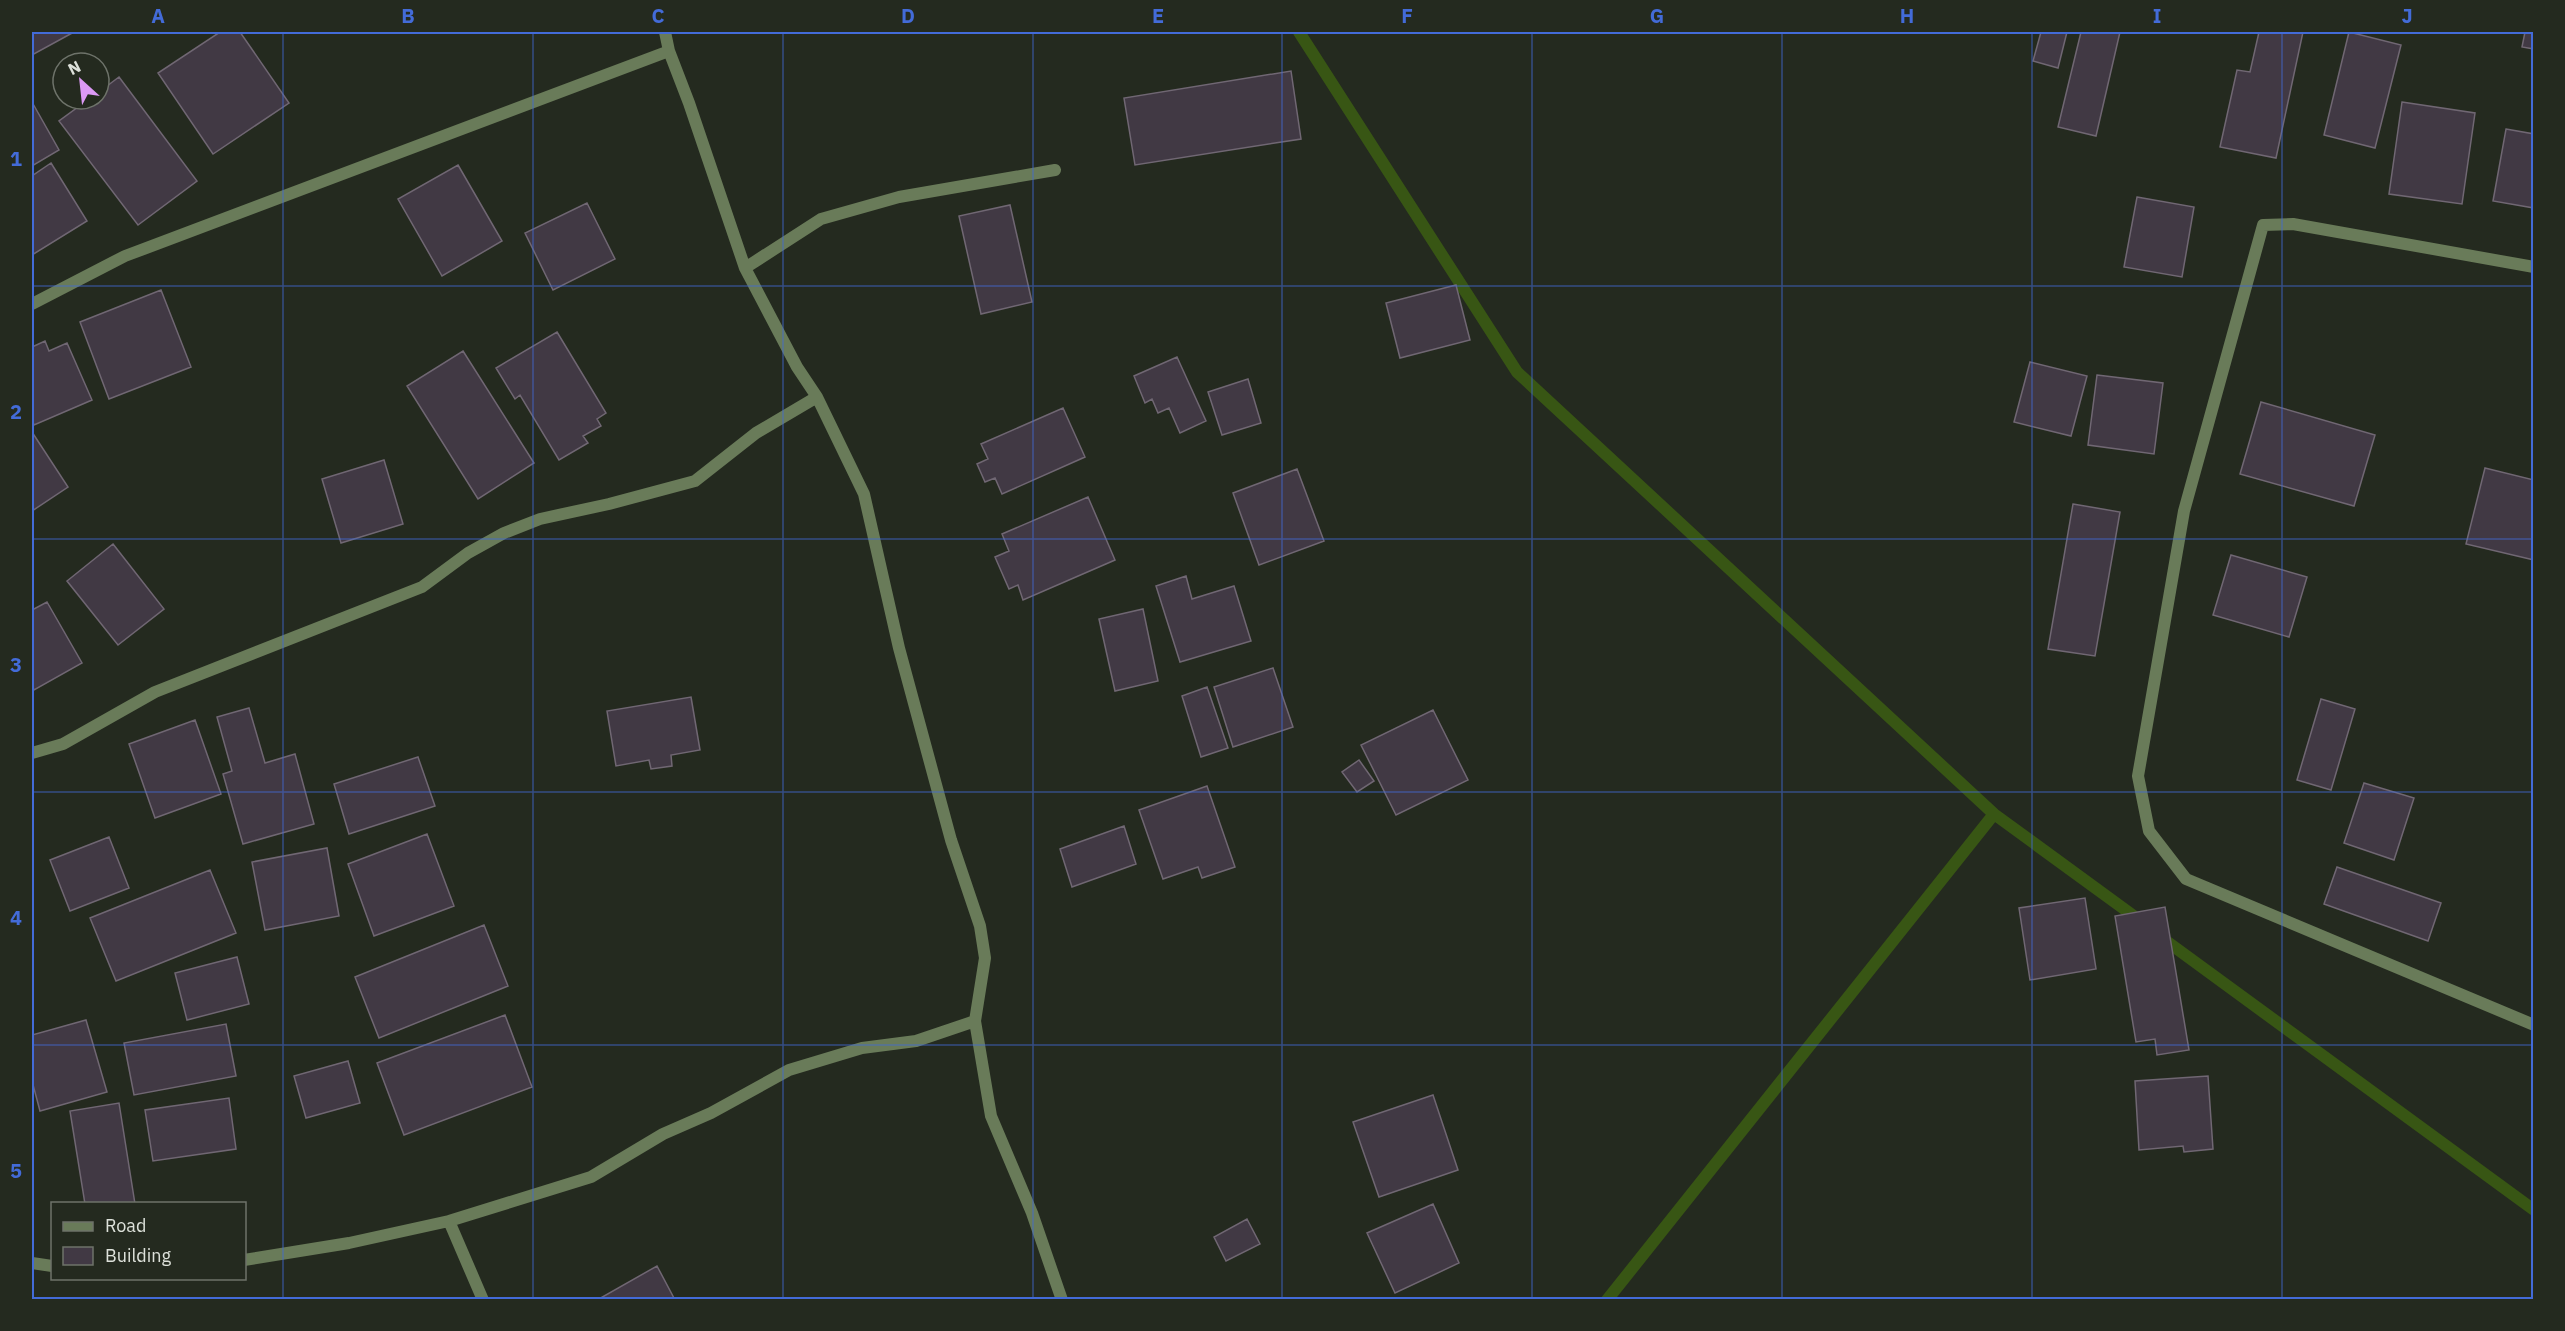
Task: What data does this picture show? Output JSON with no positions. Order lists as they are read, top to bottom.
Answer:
{
  "legend": ["Road", "Building"],
  "north": "top left",
  "grid": {
    "columns": [
      "A",
      "B",
      "C",
      "D",
      "E",
      "F",
      "G",
      "H",
      "I",
      "J"
    ],
    "rows": [
      "1",
      "2",
      "3",
      "4",
      "5"
    ]
  }
}
